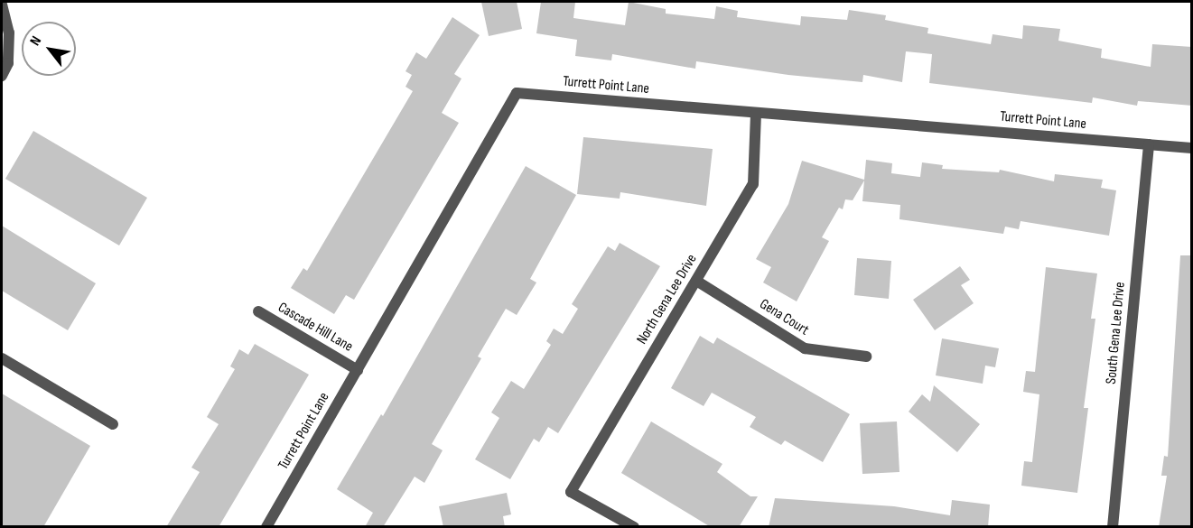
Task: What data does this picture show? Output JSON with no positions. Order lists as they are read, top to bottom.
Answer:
{
  "streets": {
    "street": [
      "Turrett Point Lane",
      "North Gena Lee Drive",
      "Gena Court",
      "Cascade Hill Lane",
      "South Gena Lee Drive"
    ]
  },
  "crossings": [
    ["Turrett Point Lane", "North Gena Lee Drive"],
    ["Turrett Point Lane", "Cascade Hill Lane"],
    ["Turrett Point Lane", "South Gena Lee Drive"],
    ["North Gena Lee Drive", "Gena Court"]
  ],
  "north": "top left"
}
